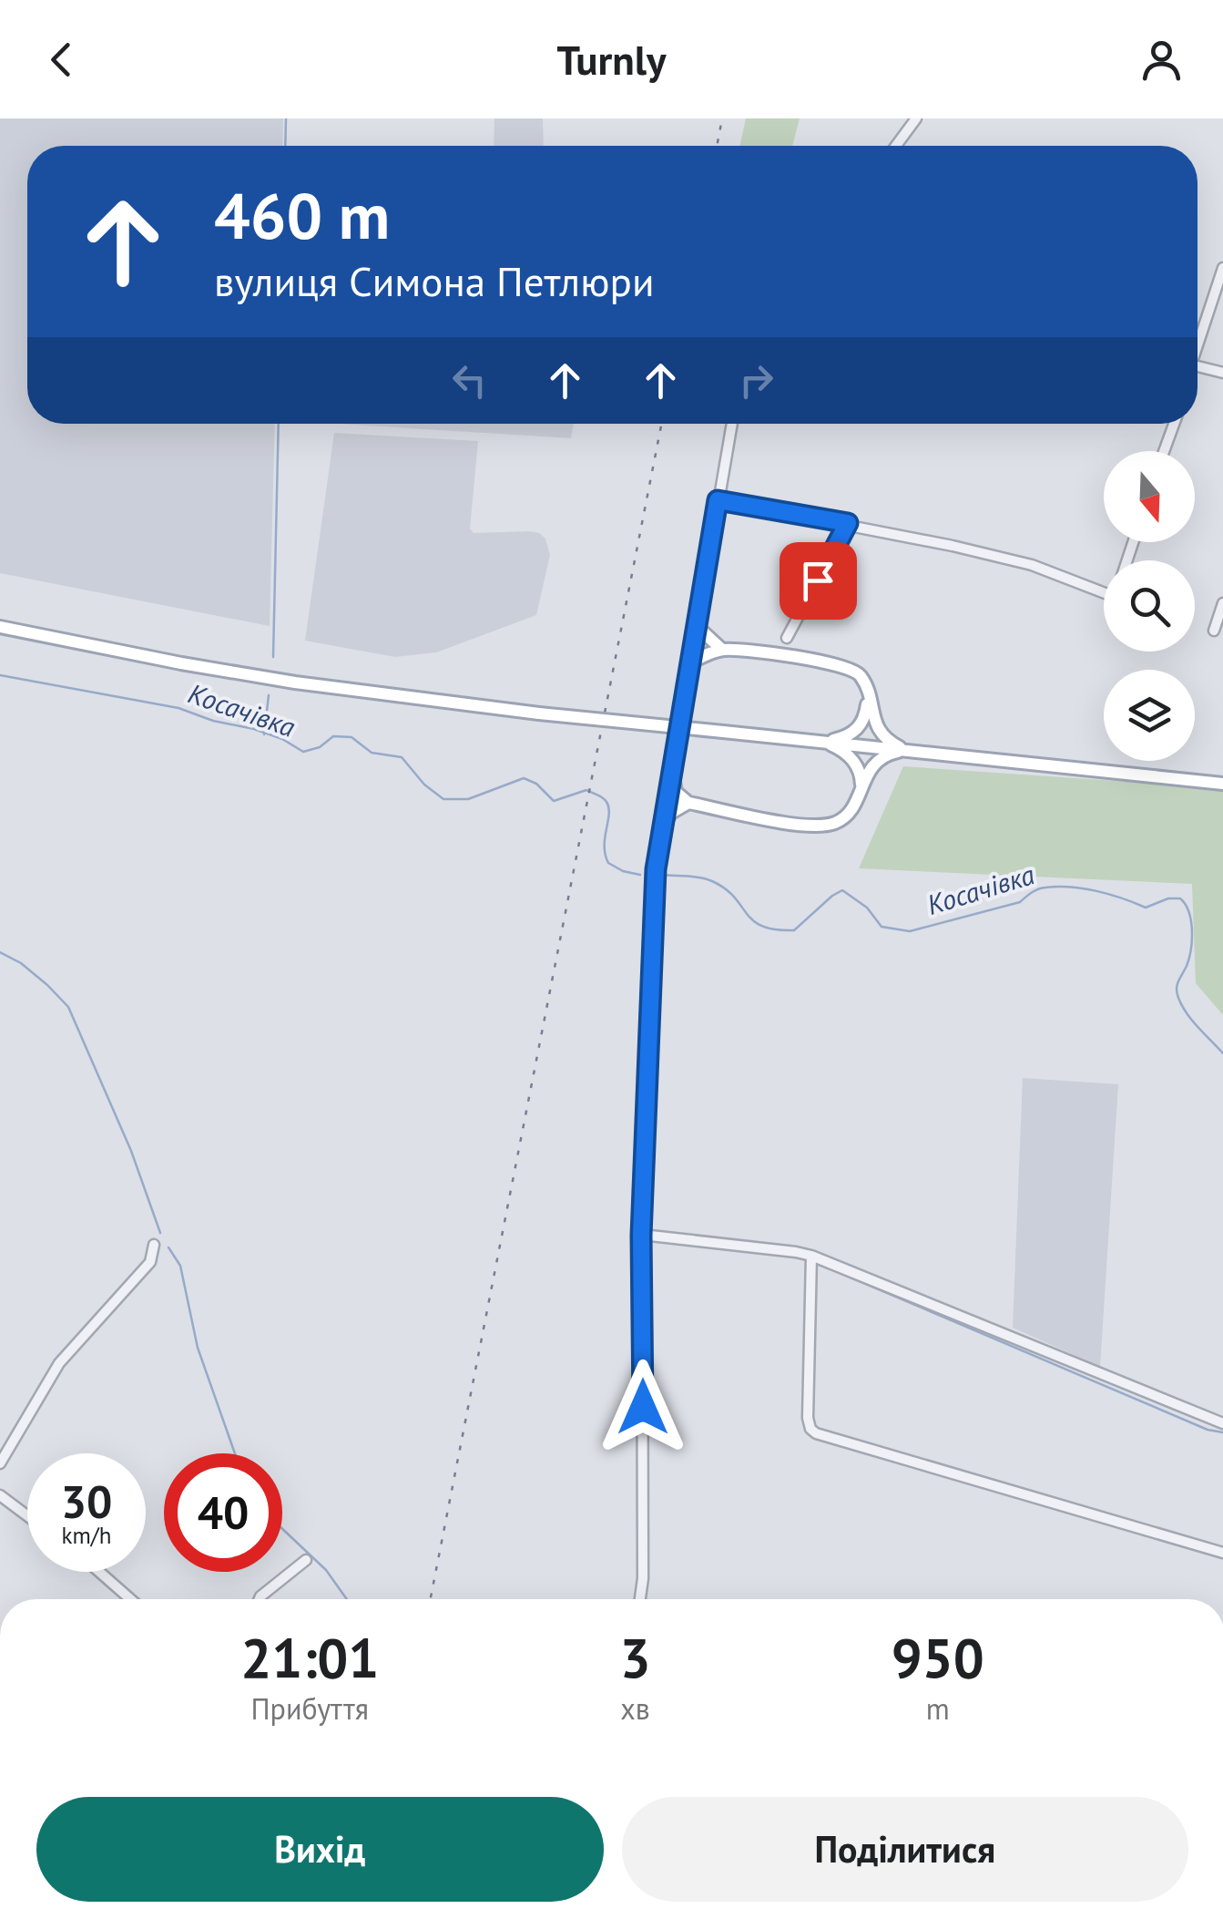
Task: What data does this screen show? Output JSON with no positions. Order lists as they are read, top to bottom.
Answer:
{
  "water": ["Косачівка"],
  "north": "bottom",
  "page": {
    "header": "Turnly",
    "turn": ["460 m", "вулиця Симона Петлюри"],
    "speed": "30 km/h",
    "limit": "40",
    "eta": [
      "21:01",
      "Прибуття",
      "3",
      "хв",
      "950",
      "m"
    ],
    "buttons": ["Вихід", "Поділитися"]
  }
}
